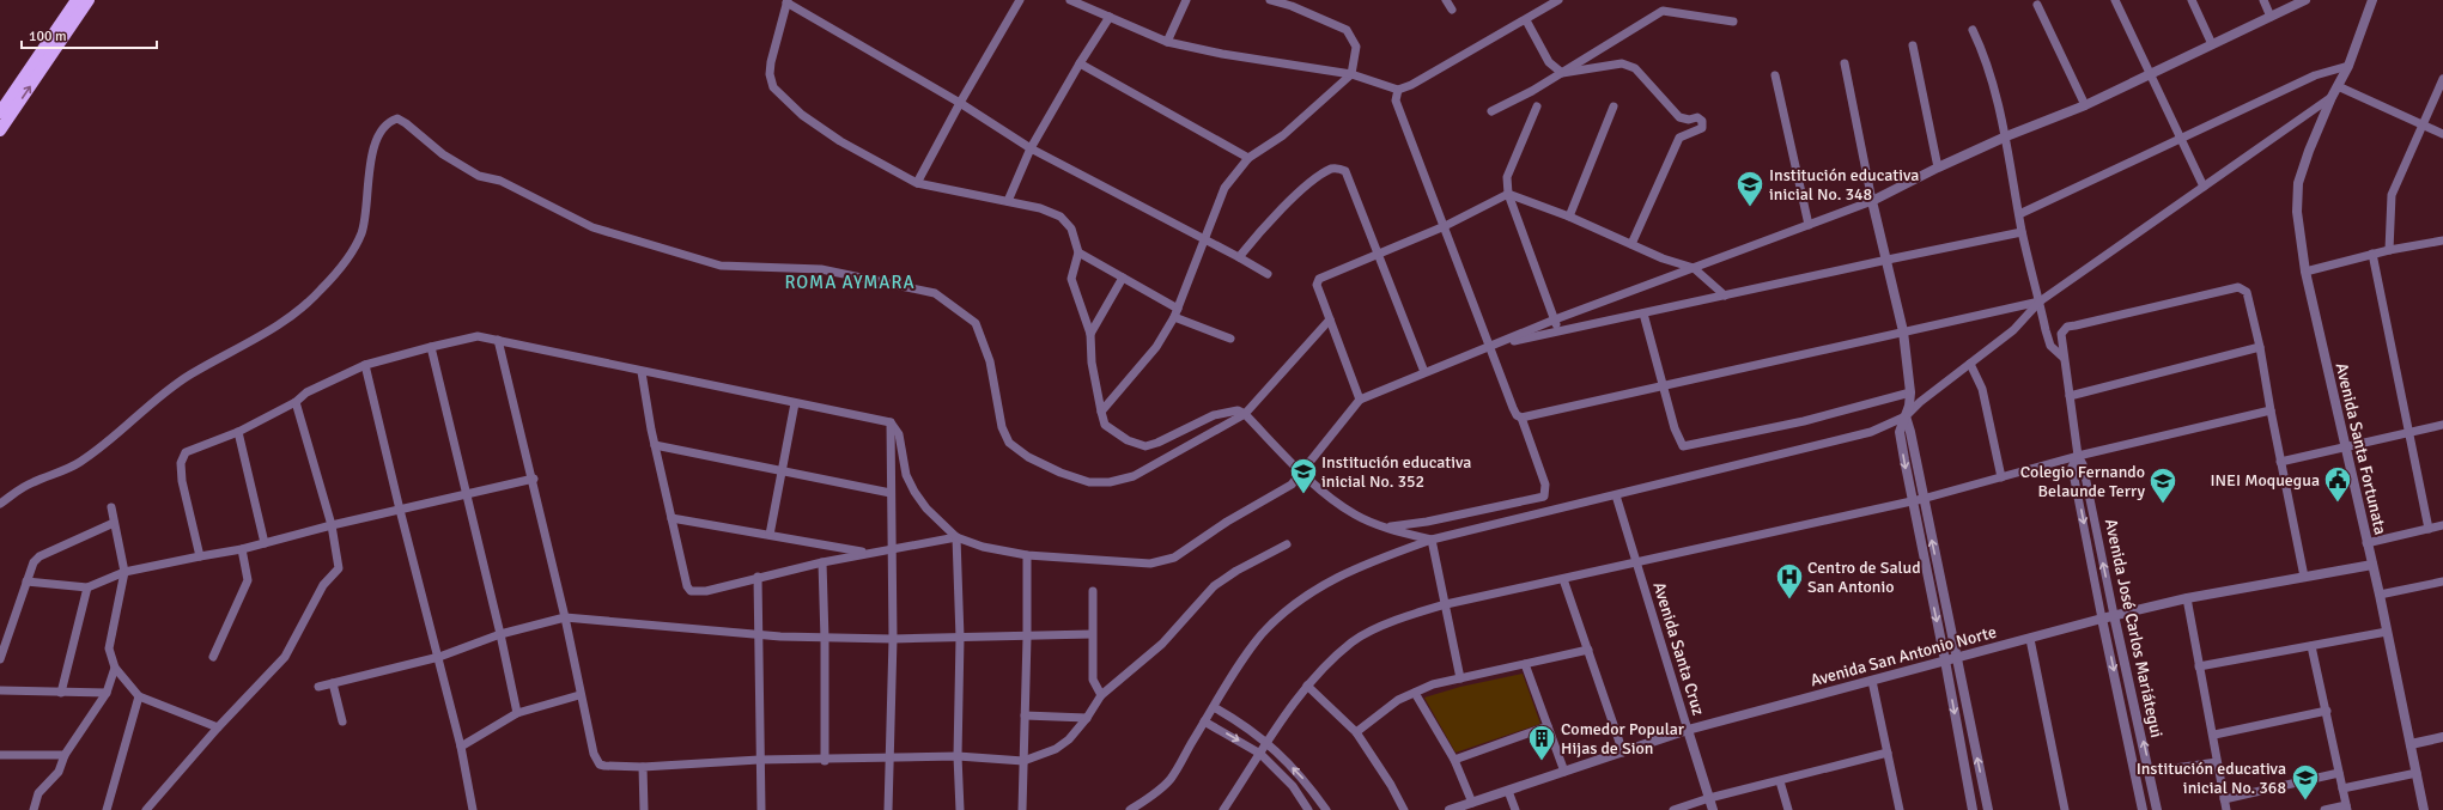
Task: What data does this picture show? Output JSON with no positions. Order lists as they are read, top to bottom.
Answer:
{
  "streets": {
    "street": [
      "Avenida Santa Fortunata",
      "Avenida José Carlos Mariátegui",
      "Avenida Santa Cruz",
      "Avenida San Antonio Norte"
    ]
  },
  "crossings": [
    ["Avenida Santa Fortunata", "Avenida San Antonio Norte"],
    ["Avenida José Carlos Mariátegui", "Avenida San Antonio Norte"],
    ["Avenida Santa Cruz", "Avenida San Antonio Norte"]
  ],
  "districts": ["ROMA AYMARA"],
  "places": {
    "school or university": [
      "Institución educativa inicial No. 348",
      "Institución educativa inicial No. 352",
      "Colegio Fernando Belaunde Terry",
      "Institución educativa inicial No. 368"
    ],
    "public building": ["INEI Moquegua"],
    "hospital": ["Centro de Salud San Antonio"],
    "building": ["Comedor Popular Hijas de Sion"]
  },
  "scale_bar": "100 m"
}
